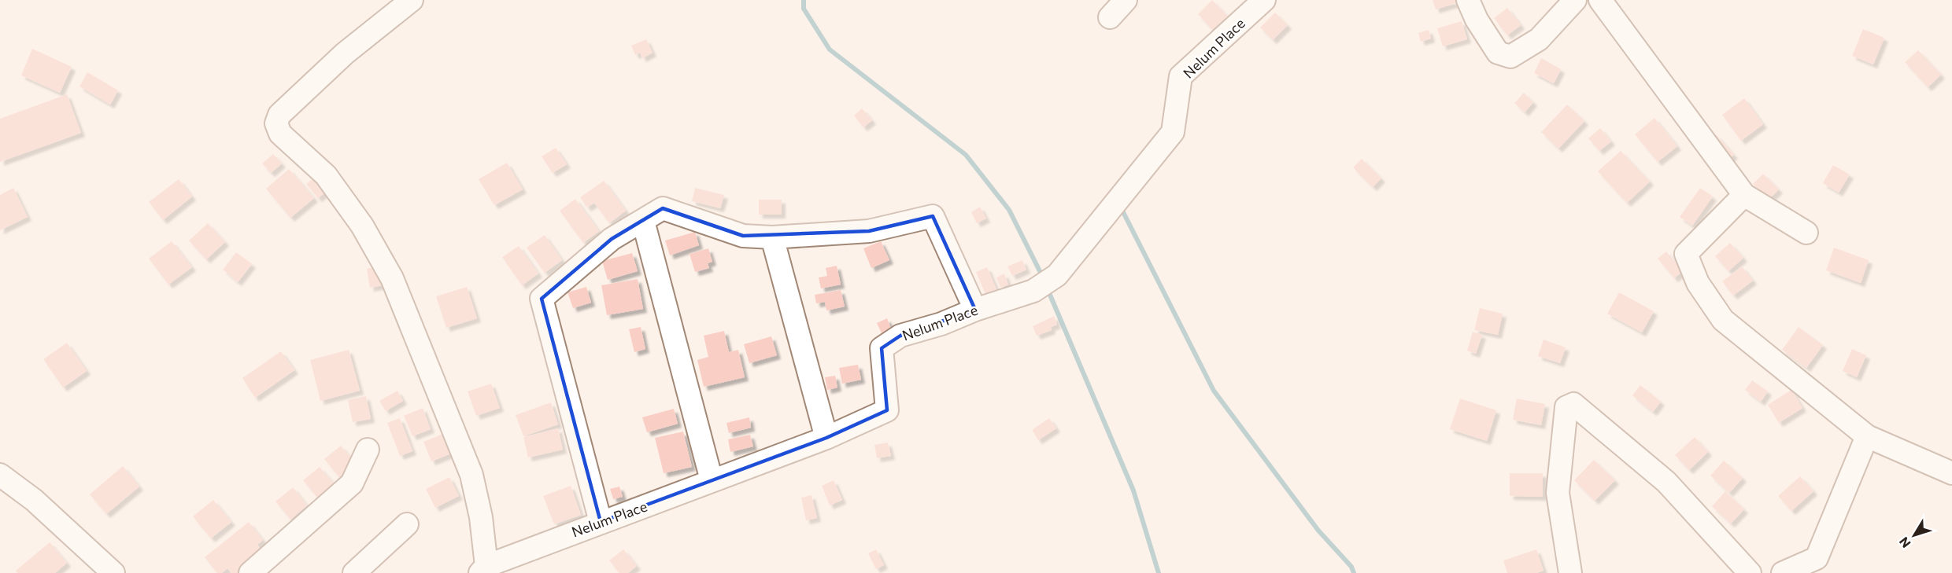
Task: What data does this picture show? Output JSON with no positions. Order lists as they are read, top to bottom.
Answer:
{
  "streets": {
    "street": ["Nelum Place"]
  },
  "north": "bottom left"
}
